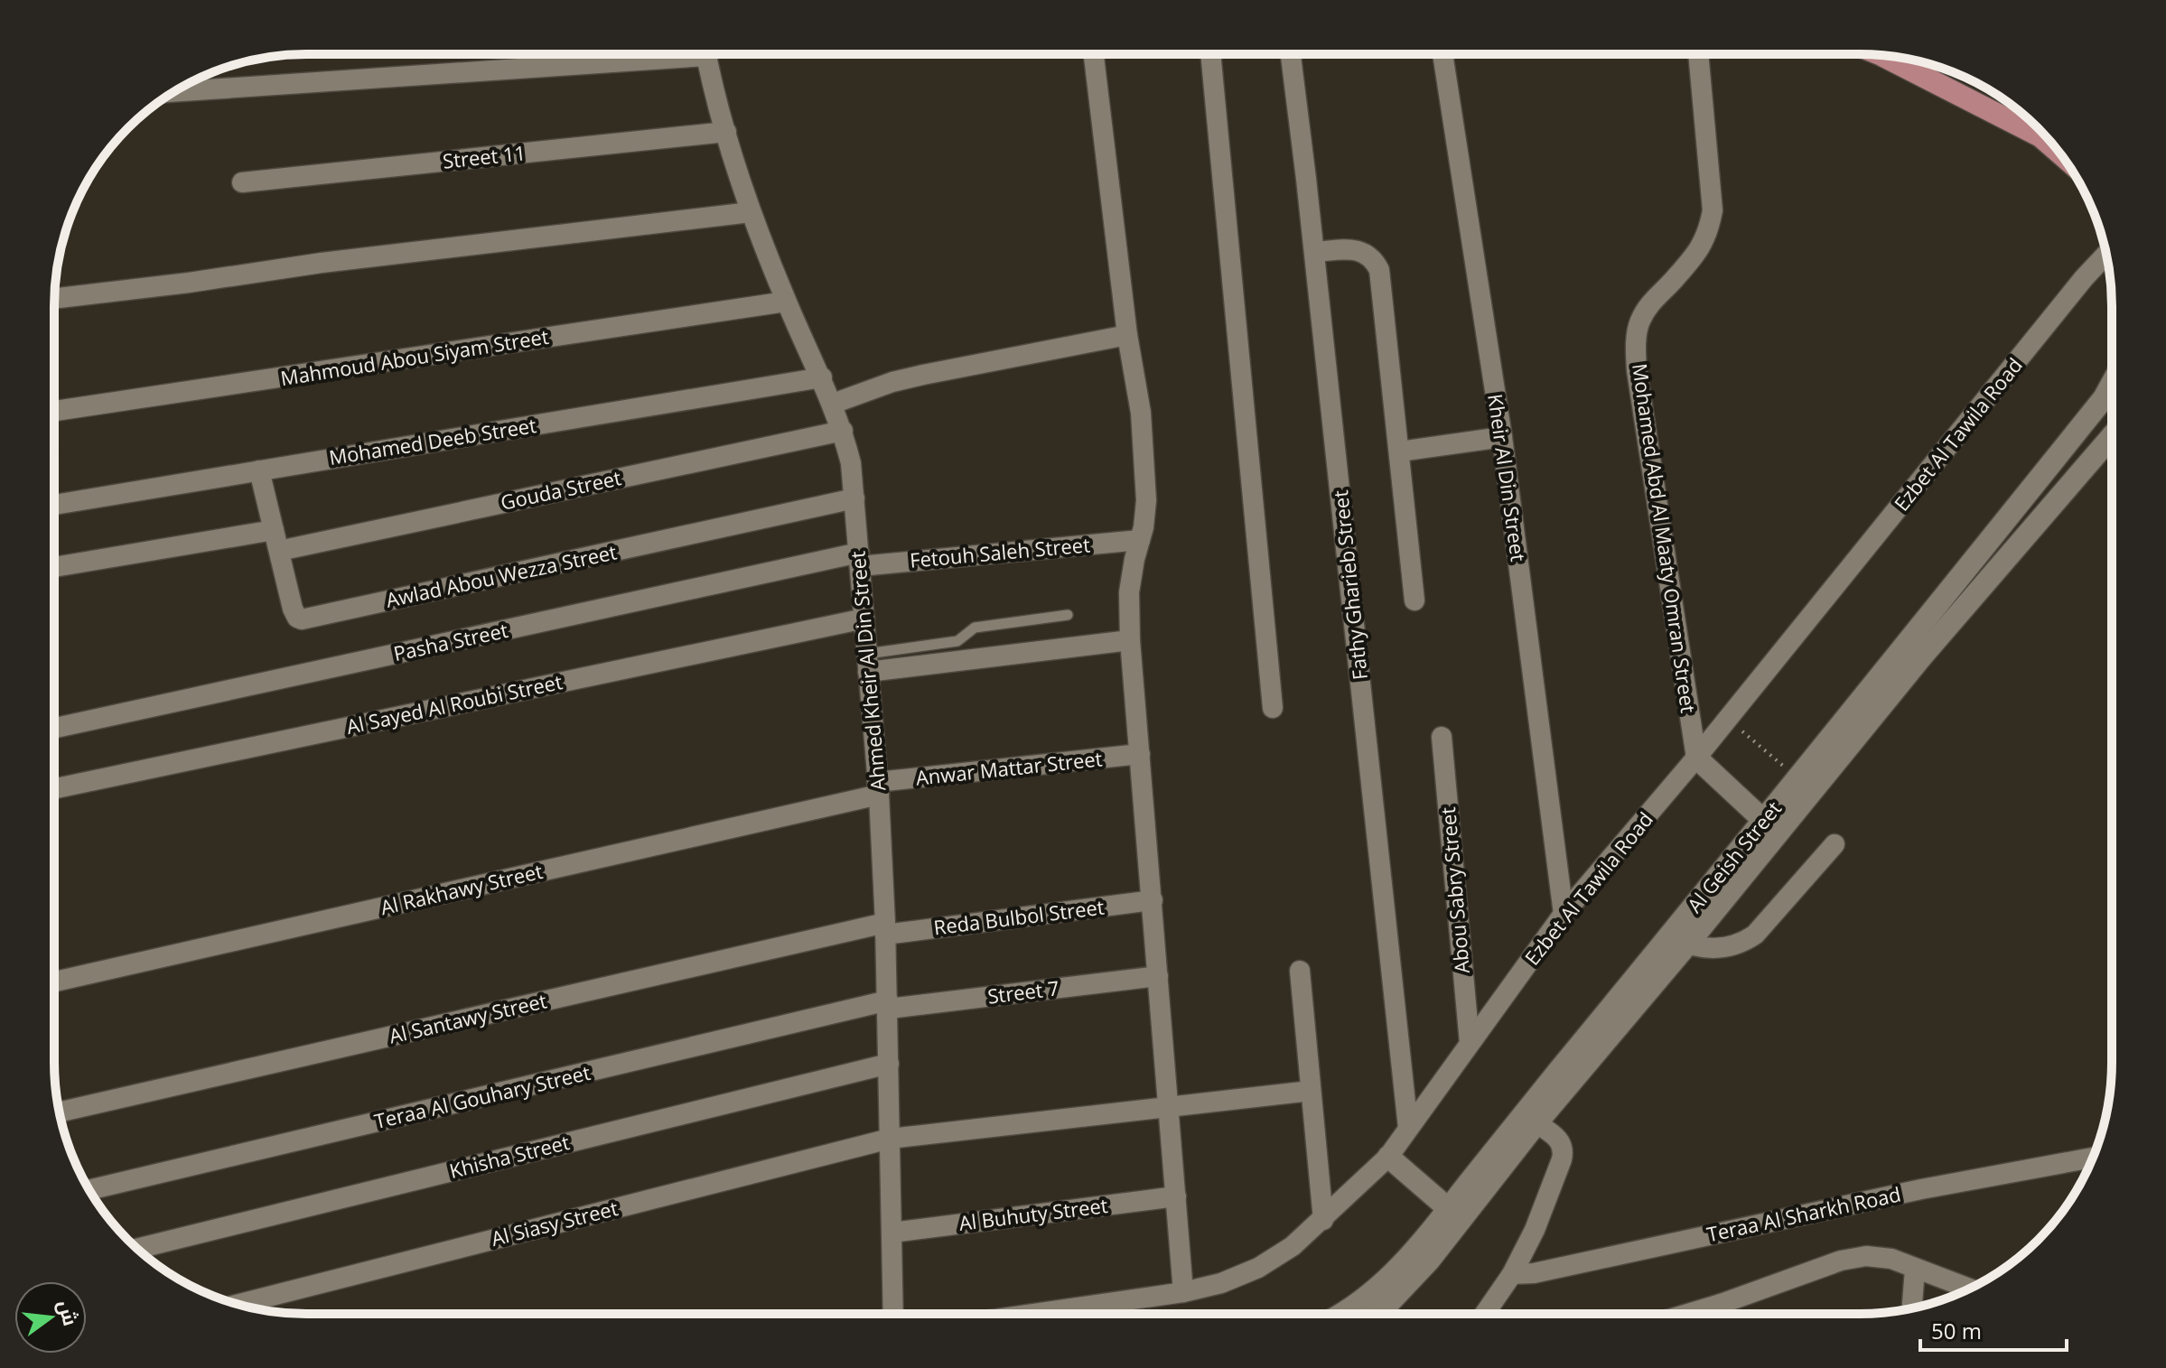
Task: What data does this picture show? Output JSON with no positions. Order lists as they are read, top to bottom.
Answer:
{
  "streets": {
    "main road": ["Al Geish Street"],
    "street": [
      "Street 11",
      "Mahmoud Abou Siyam Street",
      "Ezbet Al Tawila Road",
      "Mohamed Deeb Street",
      "Kheir Al Din Street",
      "Gouda Street",
      "Mohamed Abd Al Maaty Omran Street",
      "Fetouh Saleh Street",
      "Awlad Abou Wezza Street",
      "Fathy Gharieb Street",
      "Pasha Street",
      "Ahmed Kheir Al Din Street",
      "Al Sayed Al Roubi Street",
      "Anwar Mattar Street",
      "Al Rakhawy Street",
      "Abou Sabry Street",
      "Reda Bulbol Street",
      "Street 7",
      "Al Santawy Street",
      "Teraa Al Gouhary Street",
      "Khisha Street",
      "Al Buhuty Street",
      "Teraa Al Sharkh Road",
      "Al Siasy Street"
    ]
  },
  "crossings": [
    ["Street 11", "Ahmed Kheir Al Din Street"],
    ["Mahmoud Abou Siyam Street", "Ahmed Kheir Al Din Street"],
    ["Ezbet Al Tawila Road", "Kheir Al Din Street"],
    ["Ezbet Al Tawila Road", "Mohamed Abd Al Maaty Omran Street"],
    ["Ezbet Al Tawila Road", "Fathy Gharieb Street"],
    ["Ezbet Al Tawila Road", "Abou Sabry Street"],
    ["Mohamed Deeb Street", "Awlad Abou Wezza Street"],
    ["Mohamed Deeb Street", "Ahmed Kheir Al Din Street"],
    ["Gouda Street", "Awlad Abou Wezza Street"],
    ["Gouda Street", "Ahmed Kheir Al Din Street"],
    ["Fetouh Saleh Street", "Pasha Street"],
    ["Fetouh Saleh Street", "Ahmed Kheir Al Din Street"],
    ["Awlad Abou Wezza Street", "Ahmed Kheir Al Din Street"],
    ["Pasha Street", "Ahmed Kheir Al Din Street"],
    ["Ahmed Kheir Al Din Street", "Al Sayed Al Roubi Street"],
    ["Ahmed Kheir Al Din Street", "Anwar Mattar Street"],
    ["Ahmed Kheir Al Din Street", "Al Rakhawy Street"],
    ["Ahmed Kheir Al Din Street", "Reda Bulbol Street"],
    ["Ahmed Kheir Al Din Street", "Street 7"],
    ["Ahmed Kheir Al Din Street", "Al Santawy Street"],
    ["Ahmed Kheir Al Din Street", "Teraa Al Gouhary Street"],
    ["Ahmed Kheir Al Din Street", "Khisha Street"],
    ["Ahmed Kheir Al Din Street", "Al Buhuty Street"],
    ["Ahmed Kheir Al Din Street", "Al Siasy Street"],
    ["Anwar Mattar Street", "Al Rakhawy Street"],
    ["Reda Bulbol Street", "Al Santawy Street"],
    ["Street 7", "Teraa Al Gouhary Street"]
  ],
  "scale_bar": "50 m",
  "north": "right"
}
